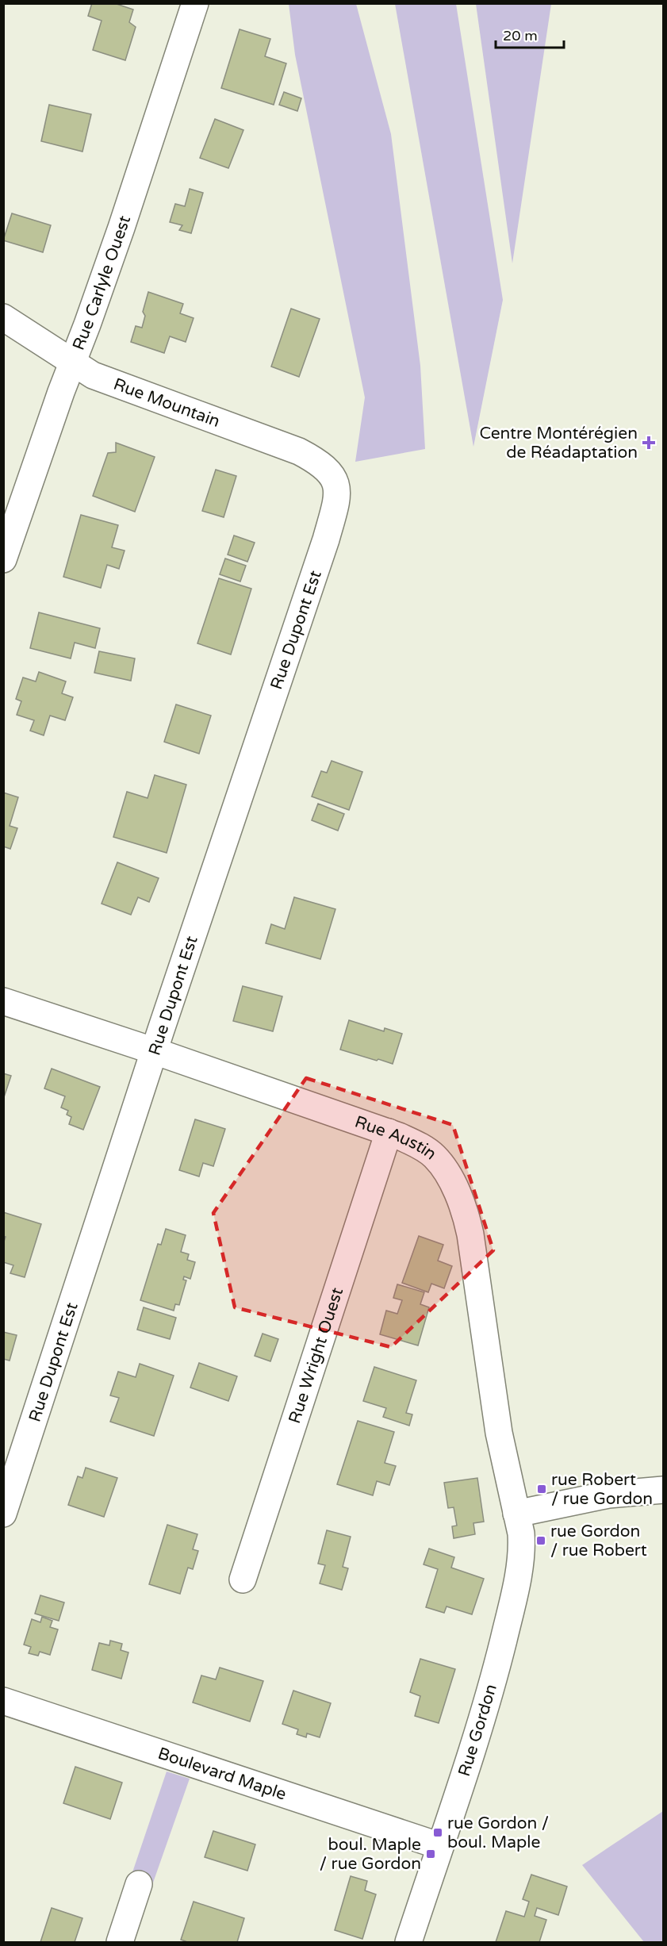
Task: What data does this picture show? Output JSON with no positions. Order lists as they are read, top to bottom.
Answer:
{
  "streets": {
    "street": [
      "Rue Carlyle Ouest",
      "Rue Mountain",
      "Rue Dupont Est",
      "Rue Austin",
      "Rue Wright Ouest",
      "Rue Gordon",
      "Boulevard Maple"
    ]
  },
  "crossings": [
    ["Rue Carlyle Ouest", "Rue Mountain"],
    ["Rue Mountain", "Rue Dupont Est"],
    ["Rue Dupont Est", "Rue Austin"],
    ["Rue Austin", "Rue Wright Ouest"],
    ["Rue Austin", "Rue Gordon"],
    ["Rue Gordon", "Boulevard Maple"]
  ],
  "places": {
    "health": ["Centre Montérégien de Réadaptation"],
    "transit": [
      "rue Robert / rue Gordon",
      "rue Gordon / rue Robert",
      "rue Gordon / boul. Maple",
      "boul. Maple / rue Gordon"
    ]
  },
  "scale_bar": "20 m"
}
